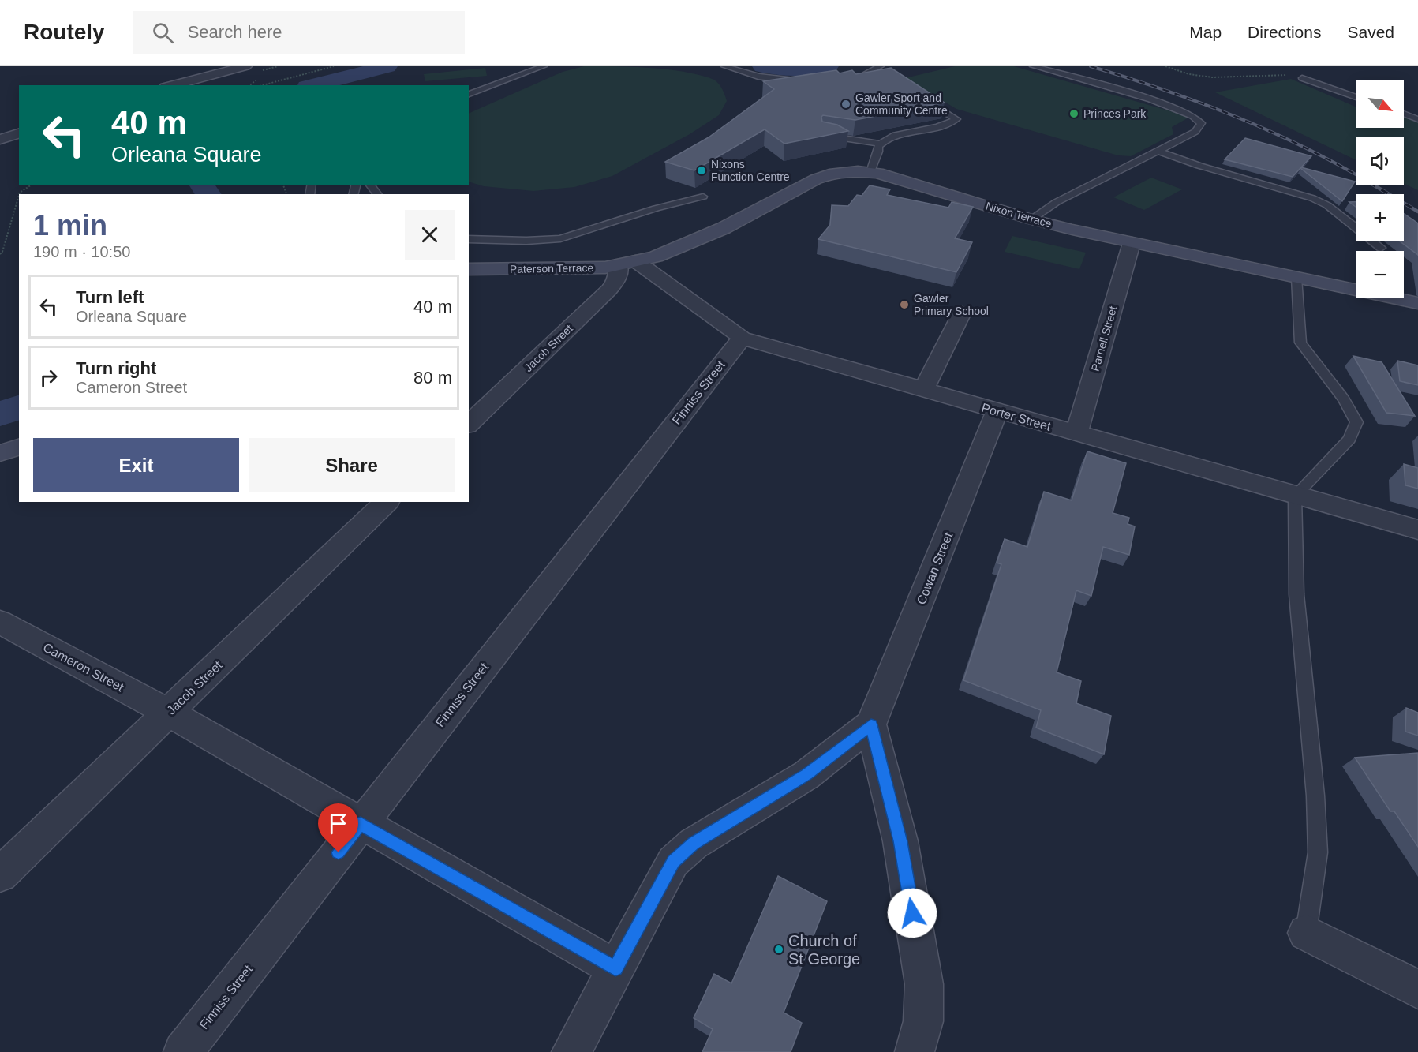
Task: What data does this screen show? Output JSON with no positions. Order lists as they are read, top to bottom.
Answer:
{
  "streets": {
    "street": [
      "Nixon Terrace",
      "Paterson Terrace",
      "Parnell Street",
      "Jacob Street",
      "Finniss Street",
      "Porter Street",
      "Cowan Street",
      "Cameron Street"
    ]
  },
  "crossings": [
    ["Nixon Terrace", "Paterson Terrace"],
    ["Nixon Terrace", "Parnell Street"],
    ["Nixon Terrace", "Jacob Street"],
    ["Nixon Terrace", "Porter Street"],
    ["Paterson Terrace", "Jacob Street"],
    ["Paterson Terrace", "Porter Street"],
    ["Parnell Street", "Porter Street"],
    ["Jacob Street", "Porter Street"],
    ["Jacob Street", "Cameron Street"],
    ["Finniss Street", "Porter Street"],
    ["Finniss Street", "Cameron Street"],
    ["Porter Street", "Cowan Street"]
  ],
  "places": [
    "Gawler Sport and Community Centre",
    "Princes Park",
    "Nixons Function Centre",
    "Gawler Primary School",
    "Church of St George"
  ],
  "north": "bottom right",
  "page": {
    "header": "Routely",
    "search": "Search here",
    "nav": ["Map", "Directions", "Saved"],
    "map_buttons": ["+", "−"],
    "turn": ["40 m", "Orleana Square"],
    "heading": ["1 min", "190 m · 10:50"],
    "list": [
      {
        "name": "Turn left",
        "note": "Orleana Square",
        "value": "40 m"
      },
      {
        "name": "Turn right",
        "note": "Cameron Street",
        "value": "80 m"
      }
    ],
    "buttons": ["Exit", "Share"]
  }
}
